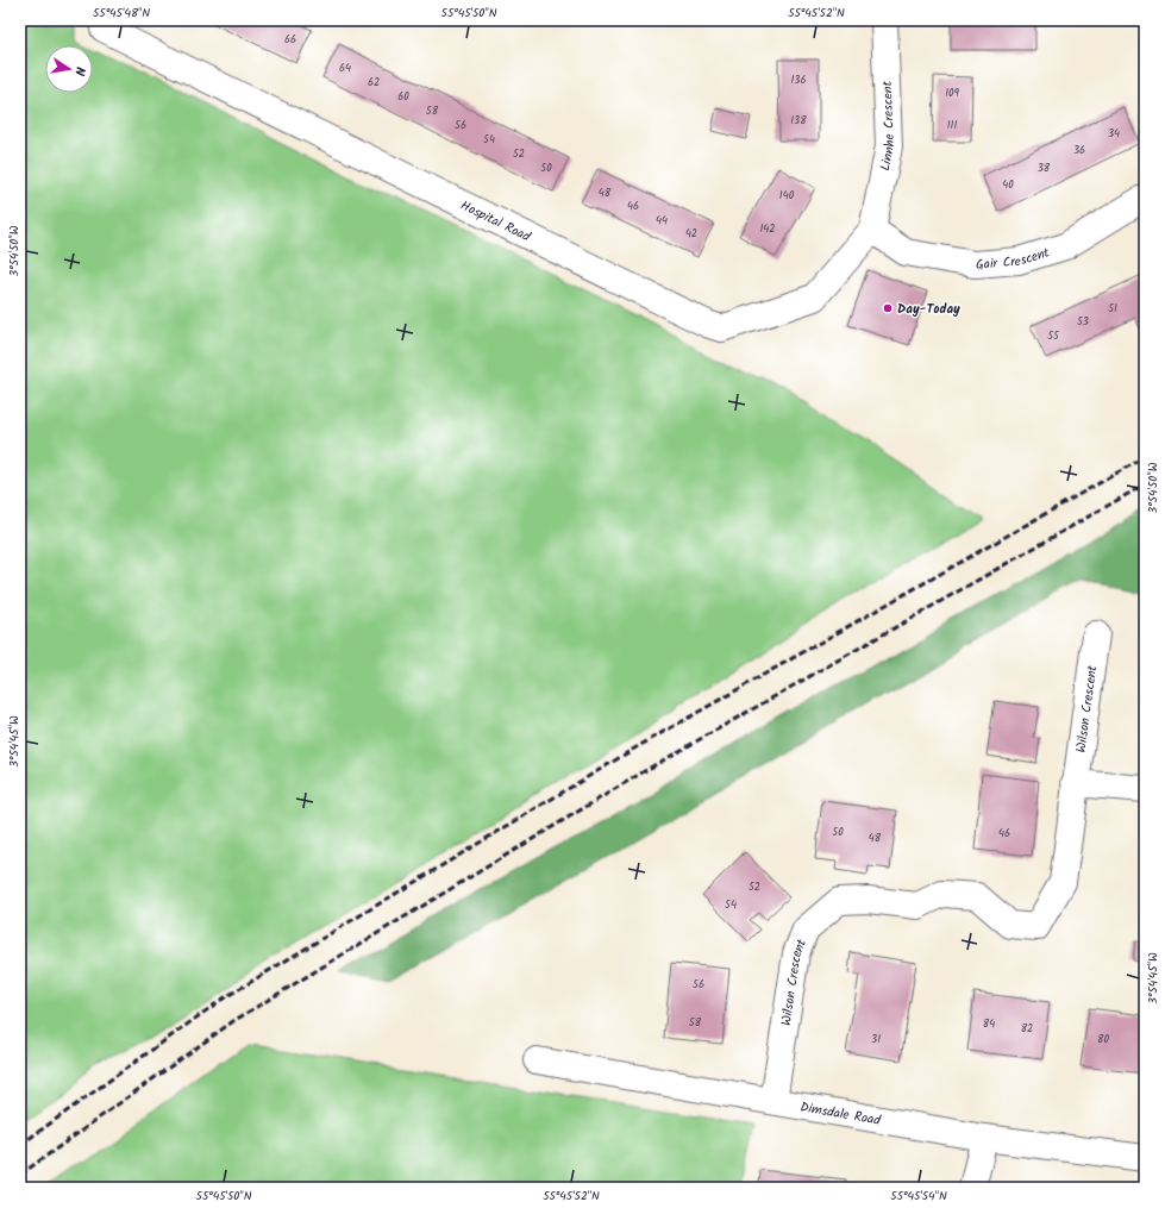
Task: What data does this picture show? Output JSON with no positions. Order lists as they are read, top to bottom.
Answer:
{
  "streets": {
    "street": [
      "Linnhe Crescent",
      "Hospital Road",
      "Gair Crescent",
      "Wilson Crescent",
      "Dimsdale Road"
    ]
  },
  "crossings": [
    ["Linnhe Crescent", "Hospital Road"],
    ["Linnhe Crescent", "Gair Crescent"],
    ["Hospital Road", "Gair Crescent"],
    ["Wilson Crescent", "Dimsdale Road"]
  ],
  "places": ["Day-Today"],
  "house_numbers": [
    "66",
    "64",
    "136",
    "62",
    "109",
    "60",
    "58",
    "138",
    "56",
    "111",
    "34",
    "54",
    "36",
    "52",
    "50",
    "38",
    "40",
    "48",
    "140",
    "46",
    "44",
    "142",
    "42",
    "51",
    "53",
    "55",
    "50",
    "46",
    "48",
    "52",
    "54",
    "56",
    "58",
    "84",
    "82",
    "31",
    "80"
  ],
  "north": "right",
  "coordinates": [
    "55°45'48\"N",
    "55°45'50\"N",
    "55°45'52\"N",
    "3°54'50\"W",
    "3°54'45\"W",
    "55°45'54\"N"
  ]
}
